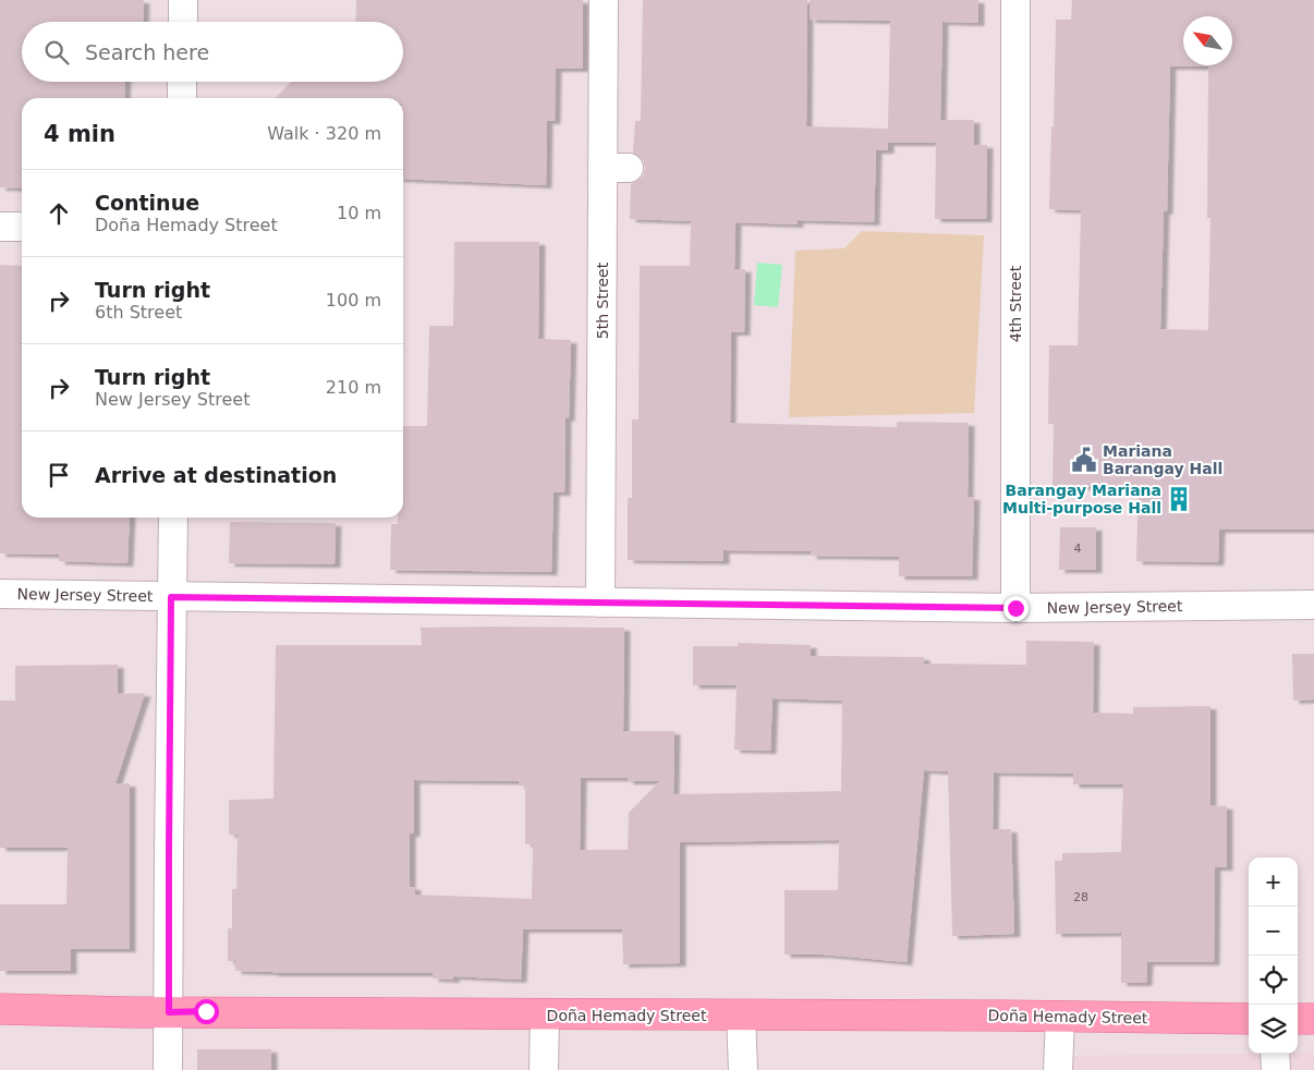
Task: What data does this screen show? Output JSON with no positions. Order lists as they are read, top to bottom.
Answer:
{
  "streets": {
    "main road": ["Doña Hemady Street"],
    "street": ["5th Street", "4th Street", "New Jersey Street"]
  },
  "crossings": [
    ["5th Street", "New Jersey Street"],
    ["4th Street", "New Jersey Street"]
  ],
  "places": {
    "public building": ["Mariana Barangay Hall"],
    "building": ["Barangay Mariana Multi-purpose Hall"]
  },
  "house_numbers": ["4", "28"],
  "north": "top left",
  "page": {
    "search": "Search here",
    "heading": ["4 min", "Walk · 320 m"],
    "list": [
      ["Continue", "Doña Hemady Street", "10 m"],
      ["Turn right", "6th Street", "100 m"],
      ["Turn right", "New Jersey Street", "210 m"],
      "Arrive at destination"
    ],
    "map_buttons": ["+", "−"]
  }
}
